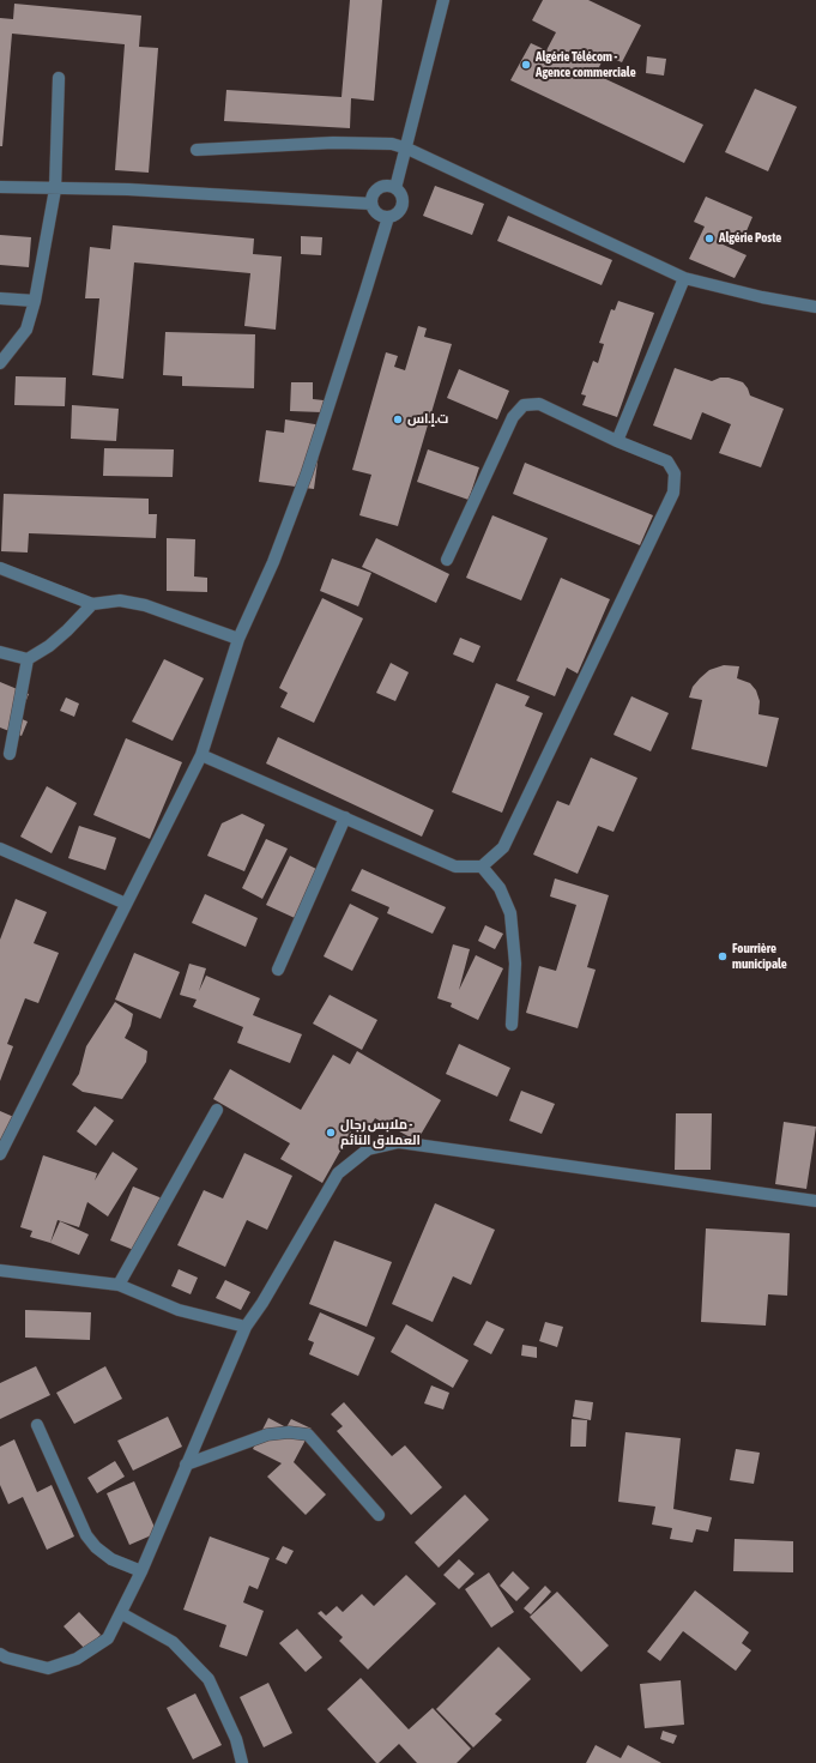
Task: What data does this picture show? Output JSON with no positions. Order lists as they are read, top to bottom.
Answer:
{
  "places": [
    "Algérie Télécom - Agence commerciale",
    "Algérie Poste",
    "ت.إ.اس",
    "Fourrière municipale",
    "ملابس رجال - العملاق النائم"
  ]
}
